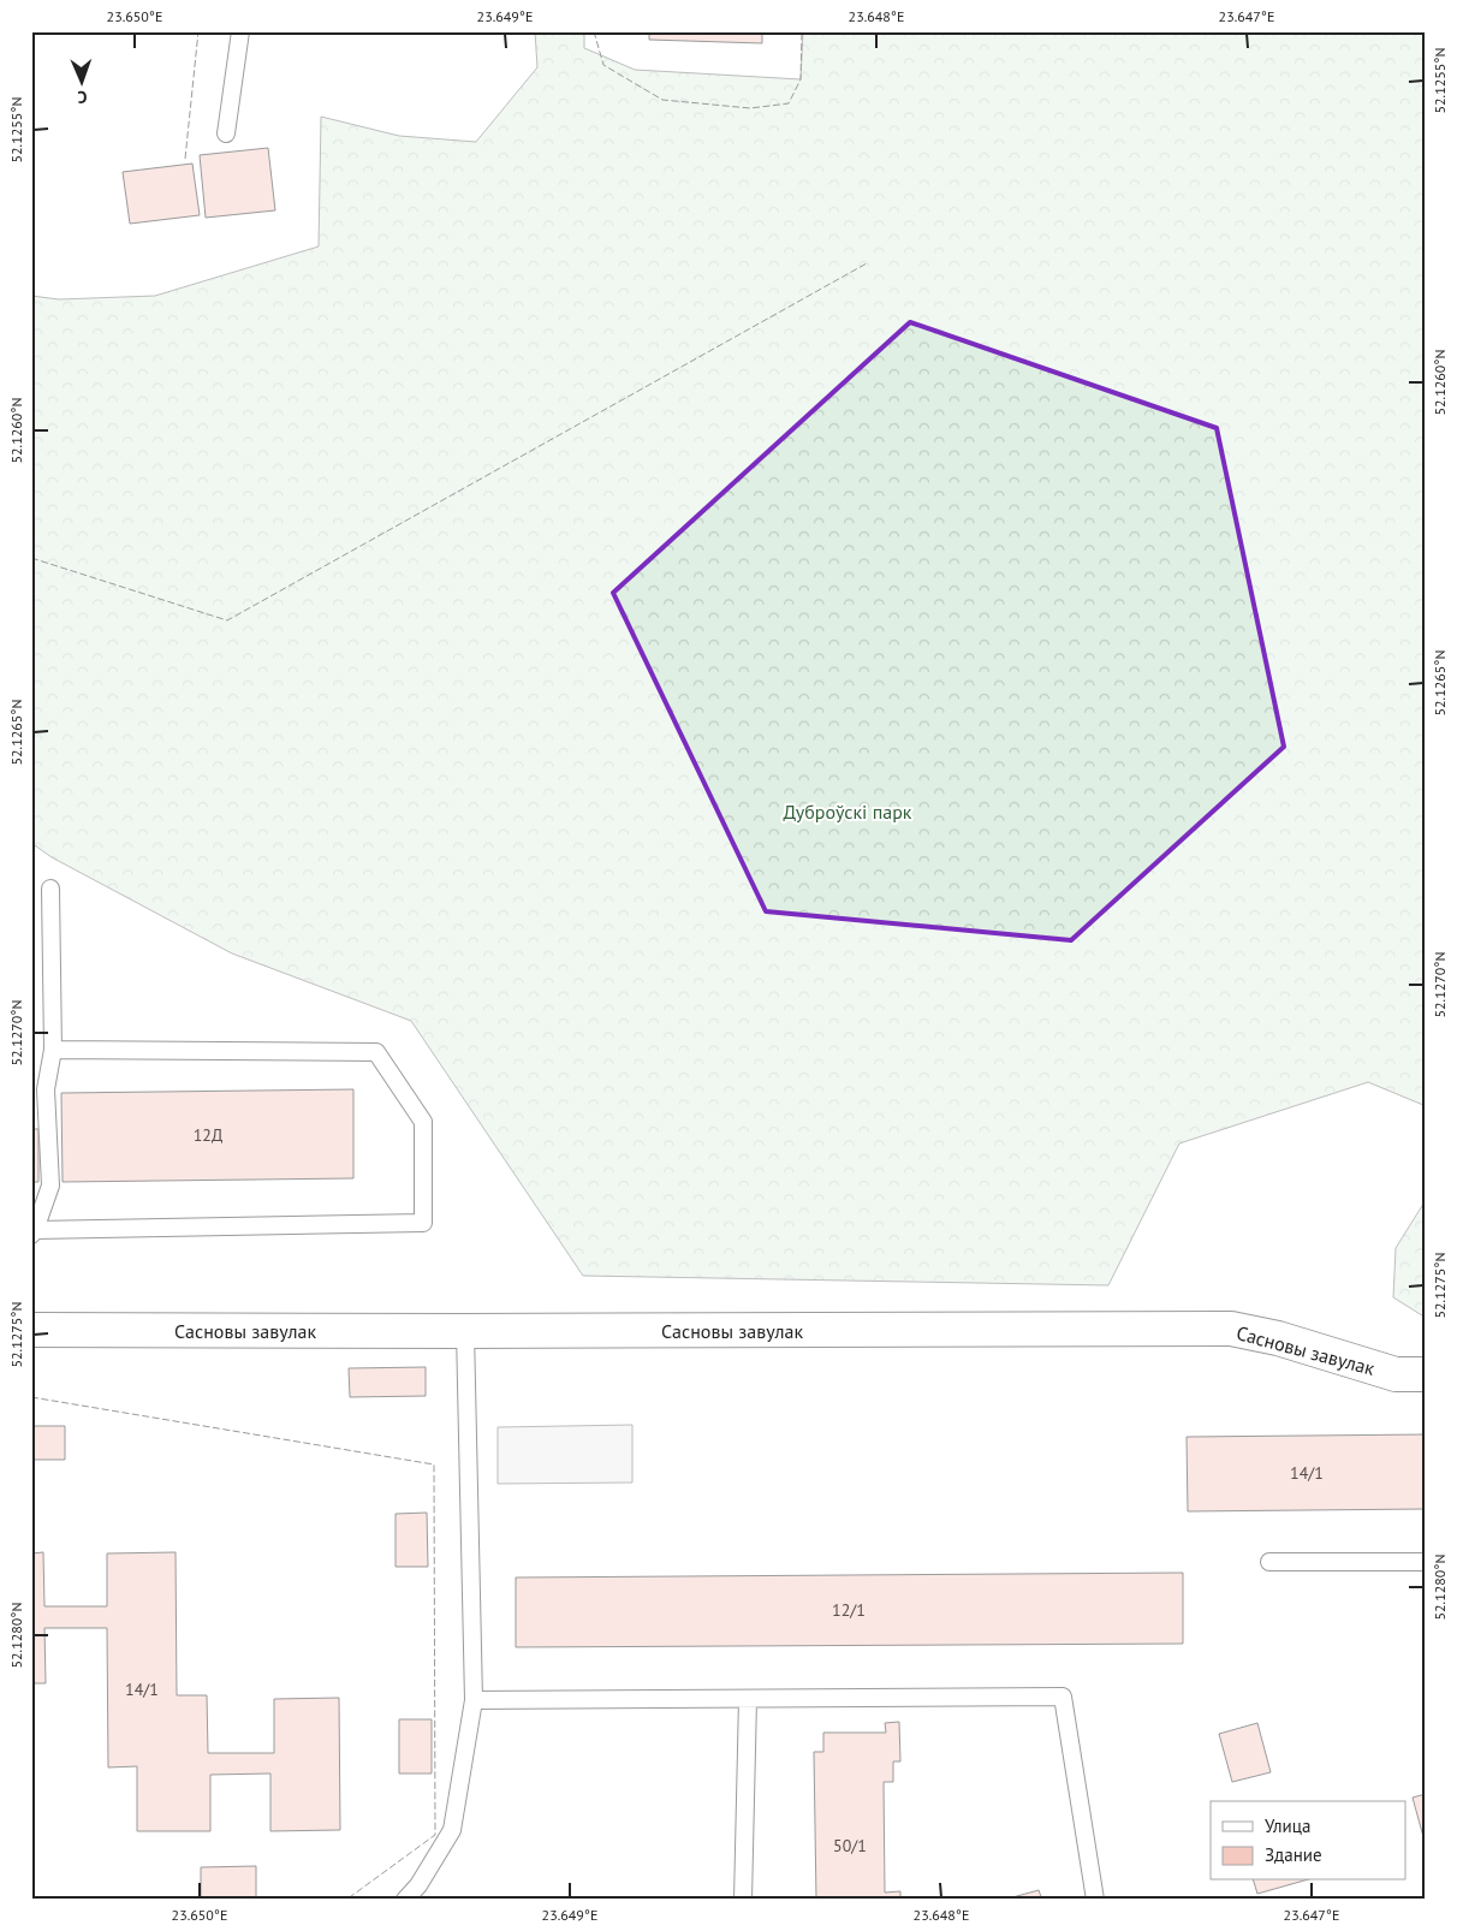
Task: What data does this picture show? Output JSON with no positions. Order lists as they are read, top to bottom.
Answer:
{
  "streets": {
    "street": ["Сасновы завулак"]
  },
  "parks": ["Дуброўскі парк"],
  "house_numbers": [
    "12Д",
    "14/1",
    "12/1",
    "14/1",
    "50/1"
  ],
  "legend": ["Улица", "Здание"],
  "north": "bottom",
  "coordinates": [
    "23.650°E",
    "23.649°E",
    "23.648°E",
    "23.647°E",
    "52.1255°N",
    "52.1260°N",
    "52.1265°N",
    "52.1270°N",
    "52.1275°N",
    "52.1280°N"
  ]
}
